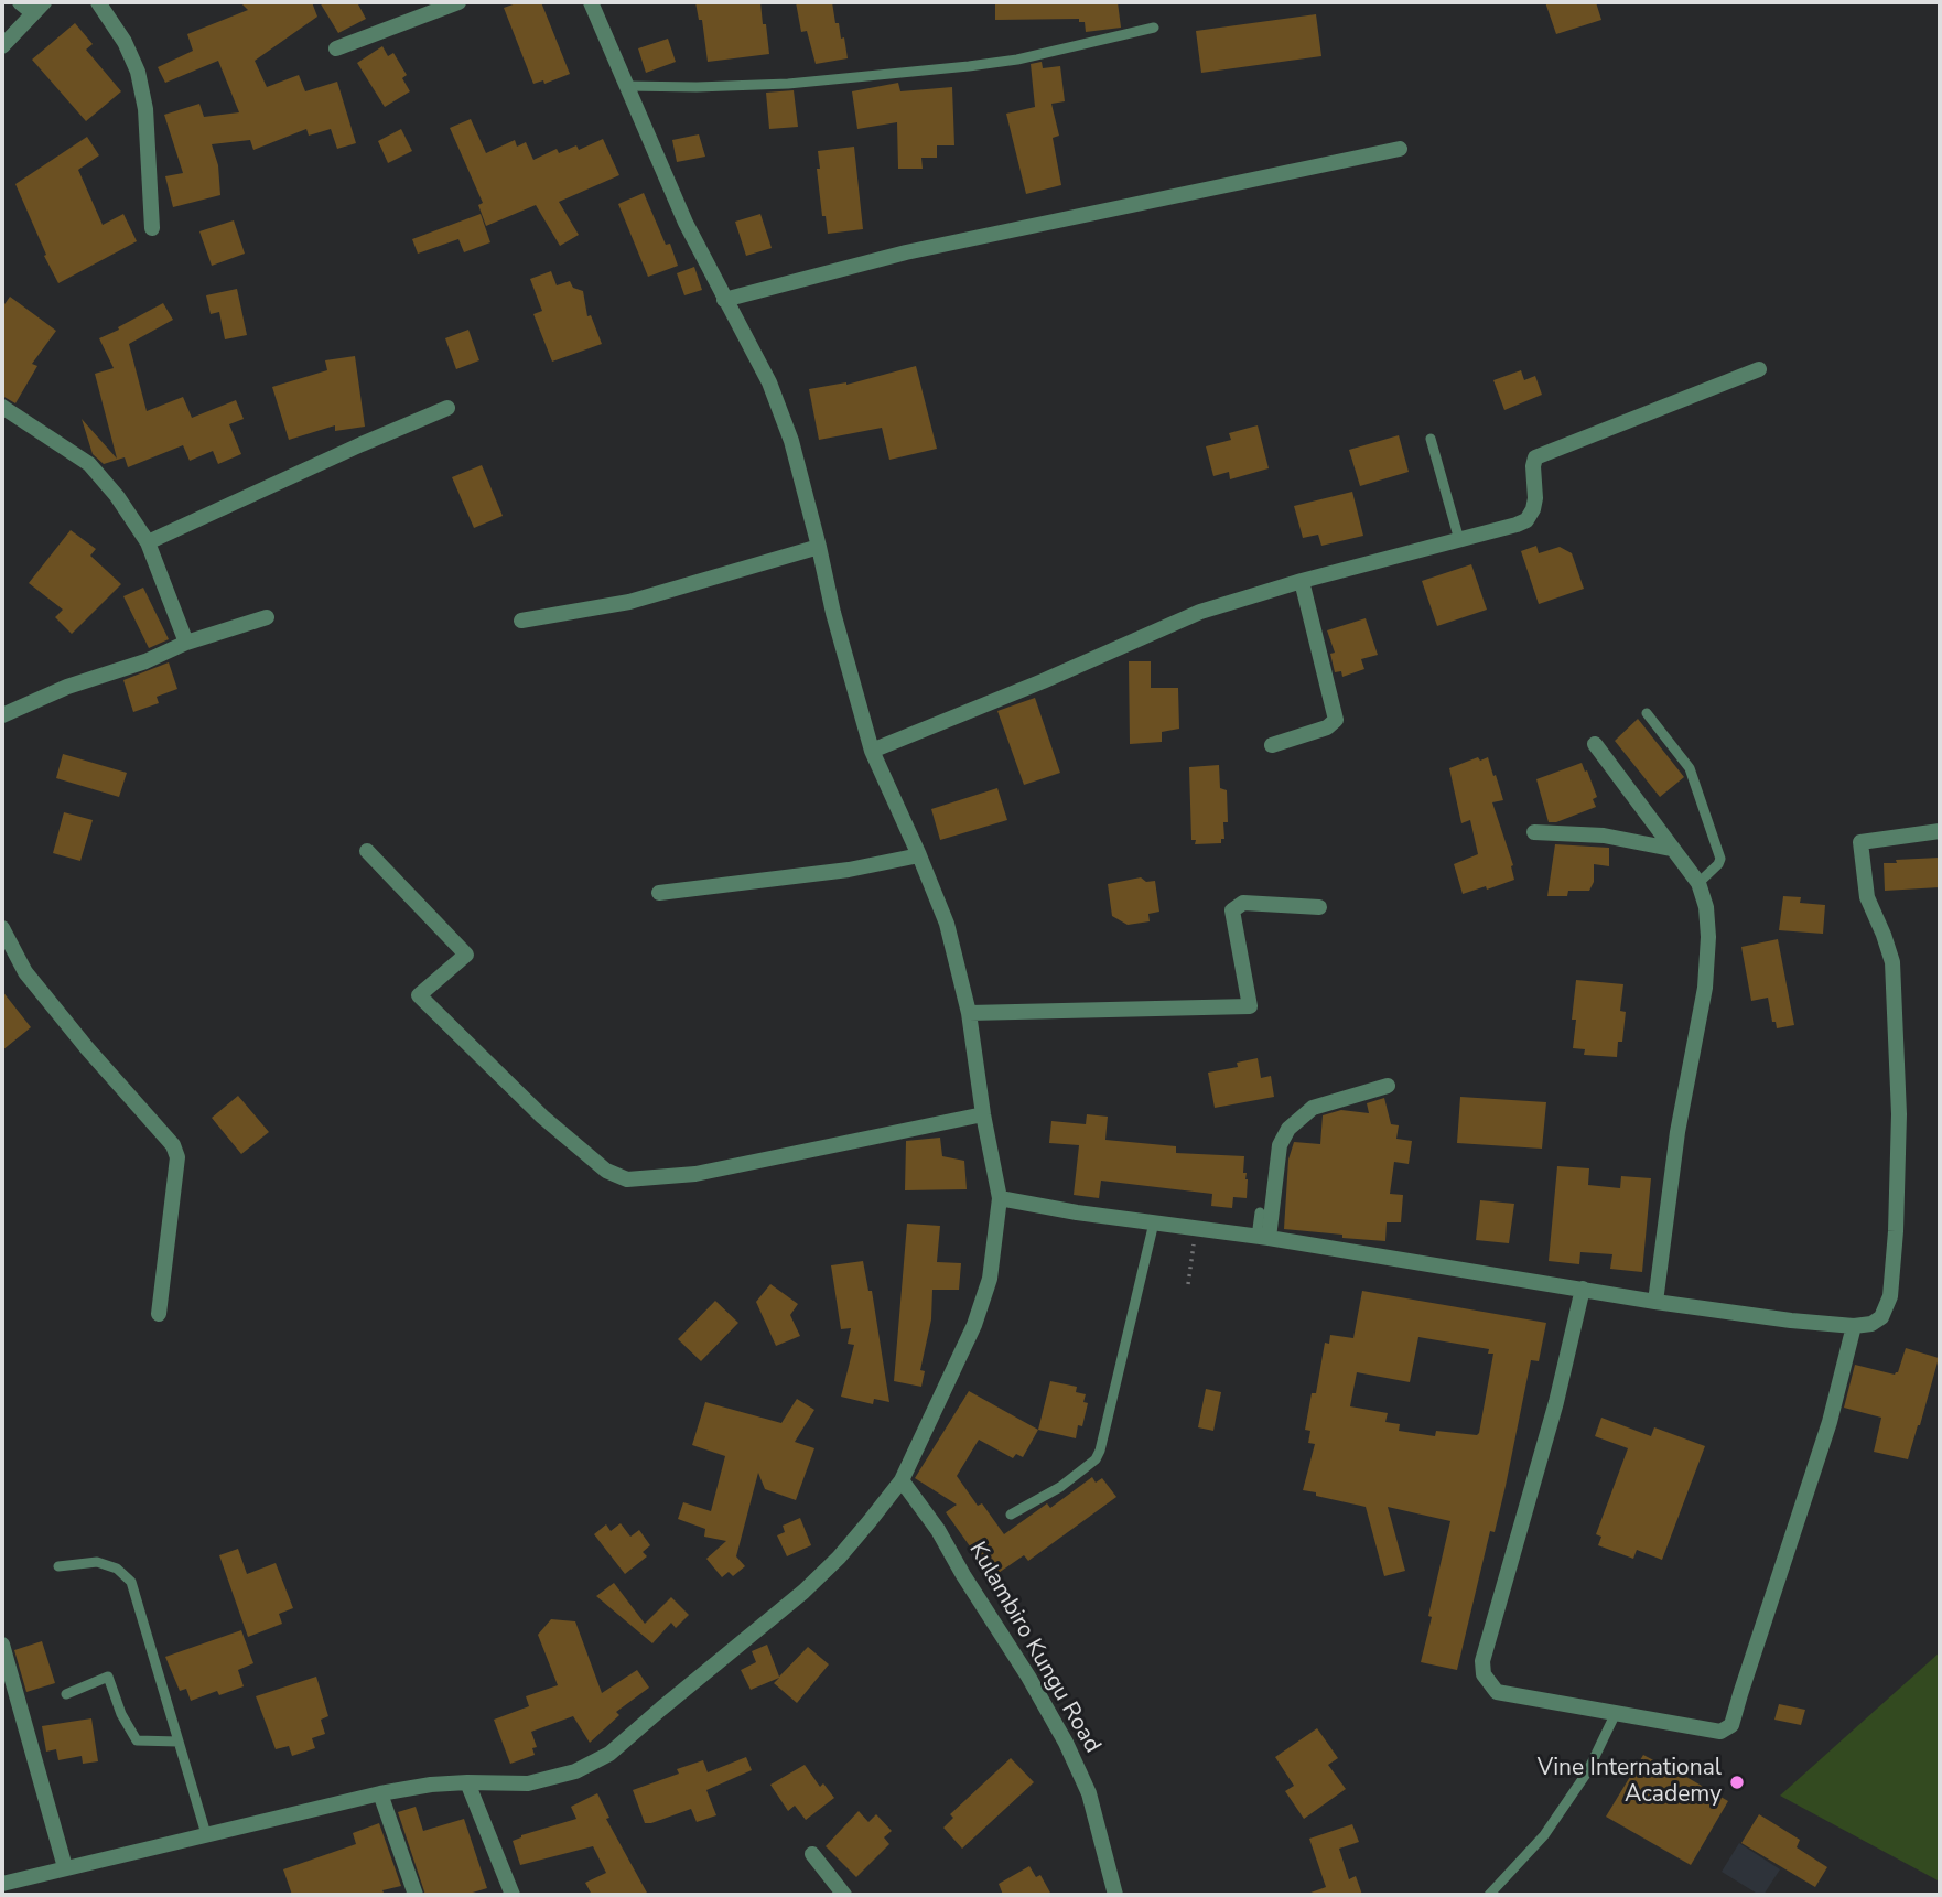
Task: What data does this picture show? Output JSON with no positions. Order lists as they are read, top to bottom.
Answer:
{
  "streets": {
    "street": ["Kulambiro Kungu Road"]
  },
  "places": ["Vine International Academy"]
}
